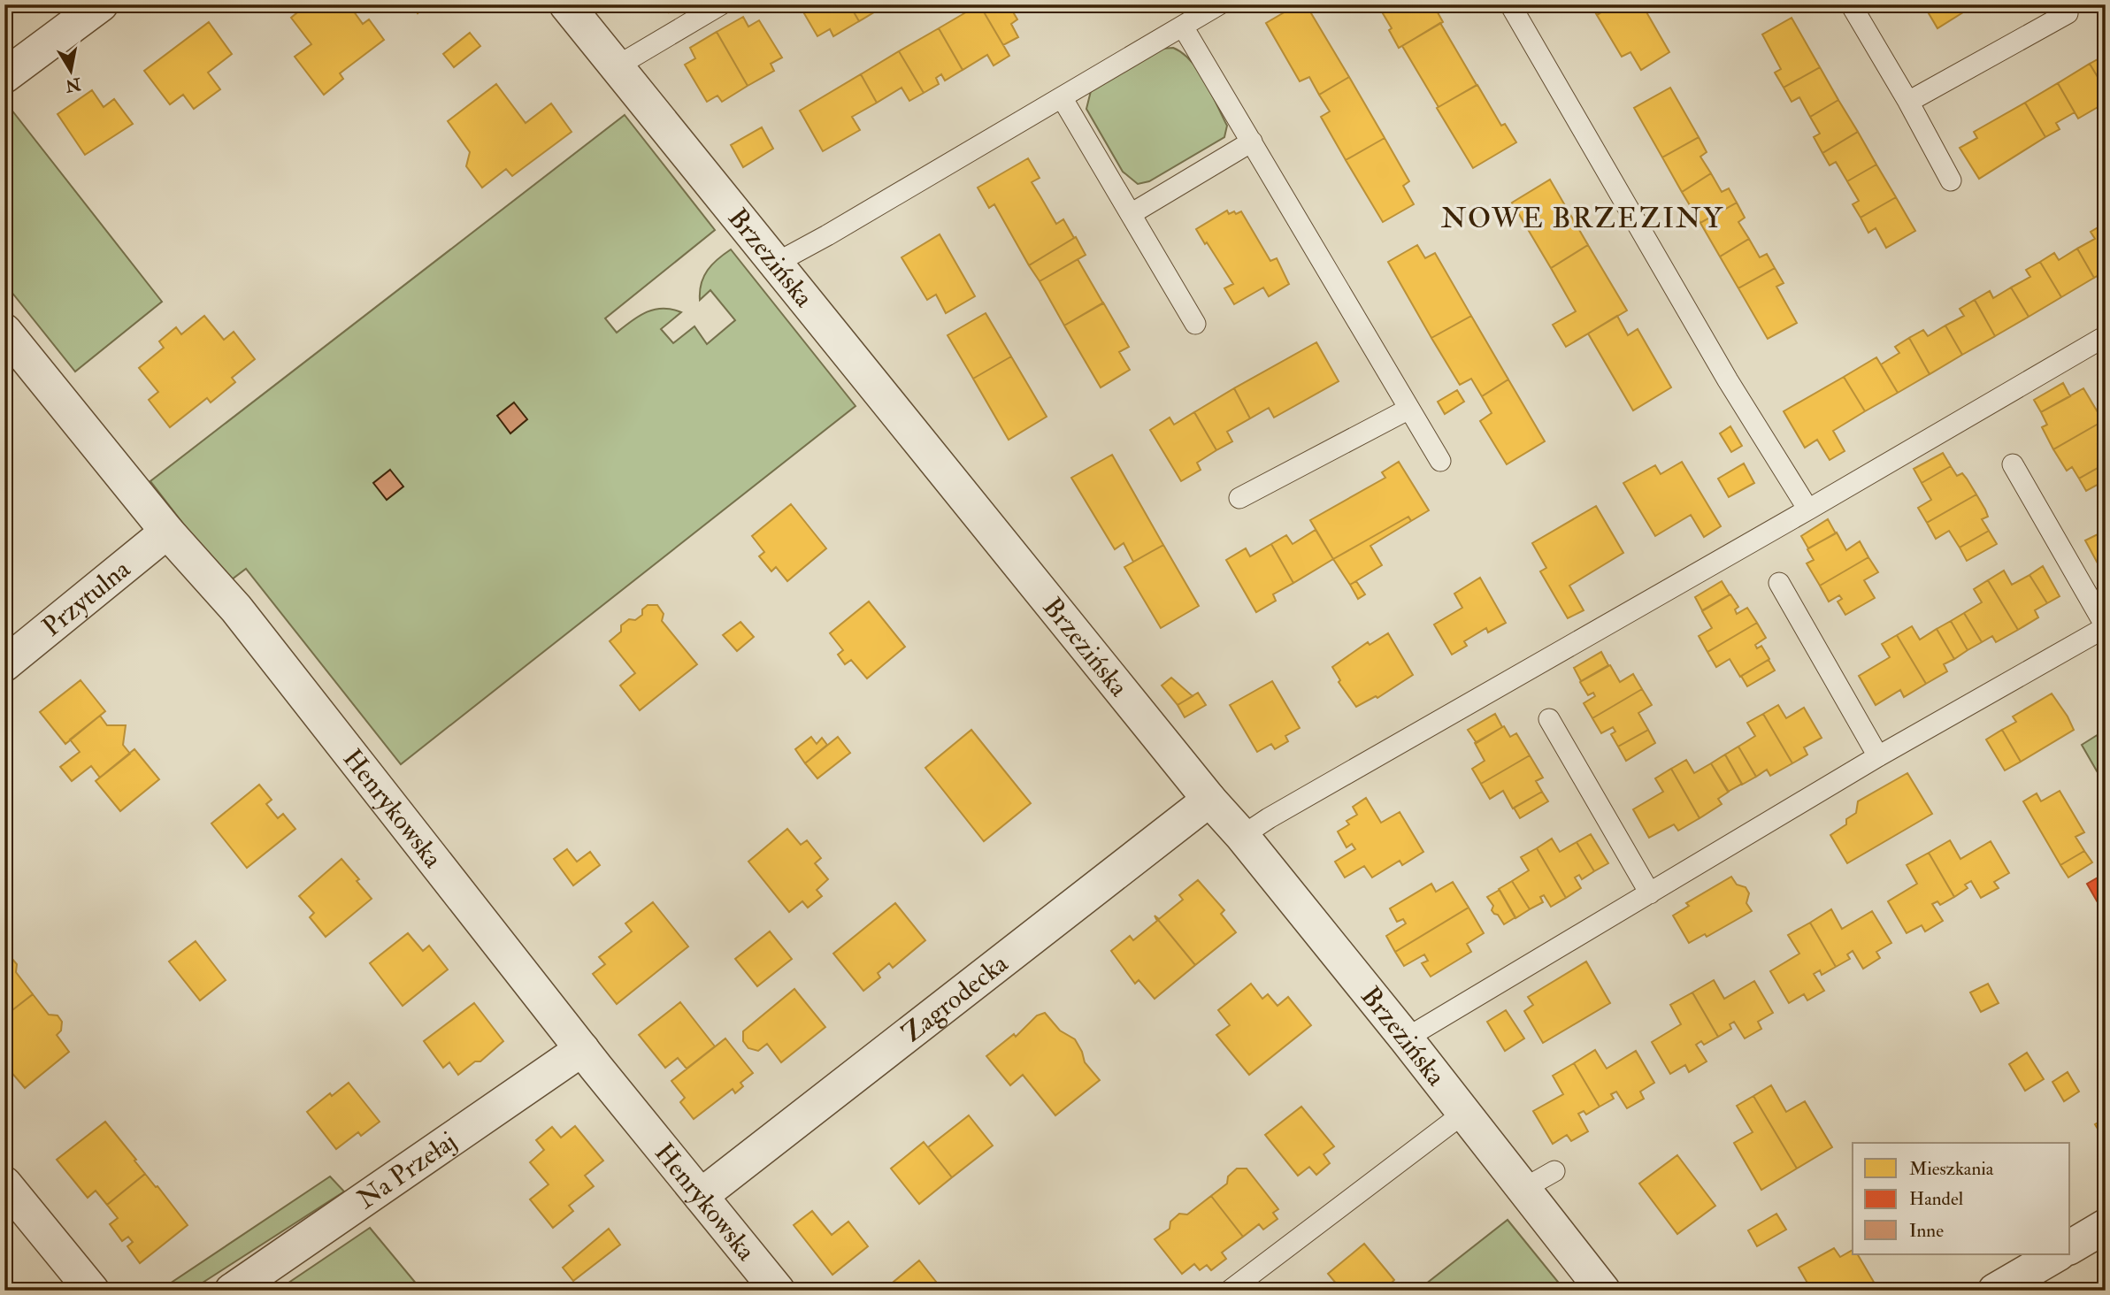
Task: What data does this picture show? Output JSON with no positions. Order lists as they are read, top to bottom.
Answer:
{
  "streets": {
    "street": [
      "Brzezińska",
      "Przytulna",
      "Henrykowska",
      "Zagrodecka",
      "Na Przełaj"
    ]
  },
  "crossings": [
    ["Brzezińska", "Zagrodecka"],
    ["Przytulna", "Henrykowska"],
    ["Henrykowska", "Zagrodecka"],
    ["Henrykowska", "Na Przełaj"]
  ],
  "districts": ["NOWE BRZEZINY"],
  "legend": ["Mieszkania", "Handel", "Inne"],
  "north": "bottom"
}
